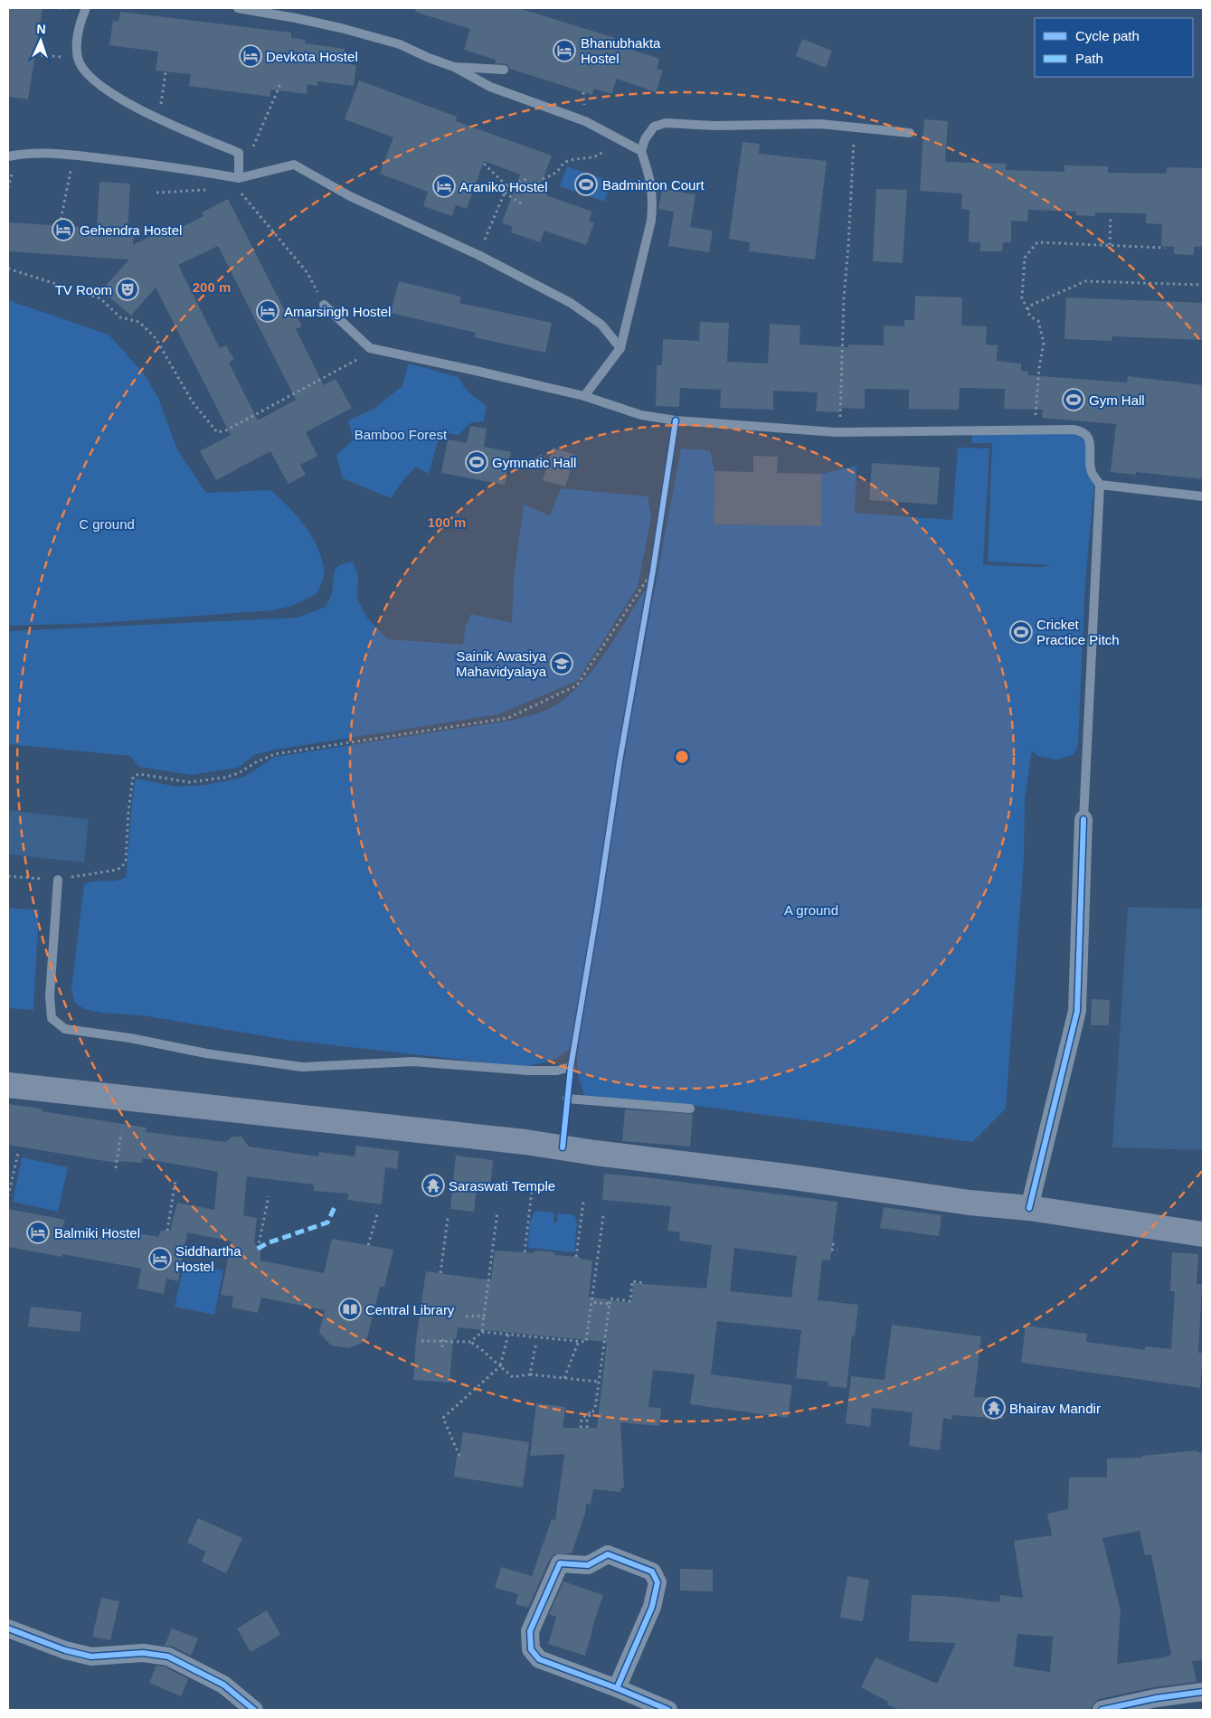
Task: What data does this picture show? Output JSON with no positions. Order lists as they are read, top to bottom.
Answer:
{
  "parks": ["Bamboo Forest", "C ground", "A ground"],
  "places": {
    "hotel": [
      "Bhanubhakta Hostel",
      "Devkota Hostel",
      "Araniko Hostel",
      "Gehendra Hostel",
      "Amarsingh Hostel",
      "Balmiki Hostel",
      "Siddhartha Hostel"
    ],
    "sports": [
      "Badminton Court",
      "Gym Hall",
      "Gymnatic Hall",
      "Cricket Practice Pitch"
    ],
    "theatre": ["TV Room"],
    "school or university": ["Sainik Awasiya Mahavidyalaya"],
    "temple": ["Saraswati Temple", "Bhairav Mandir"],
    "library": ["Central Library"]
  },
  "legend": ["Cycle path", "Path"],
  "north": "top",
  "rings": ["200 m", "100 m"]
}
